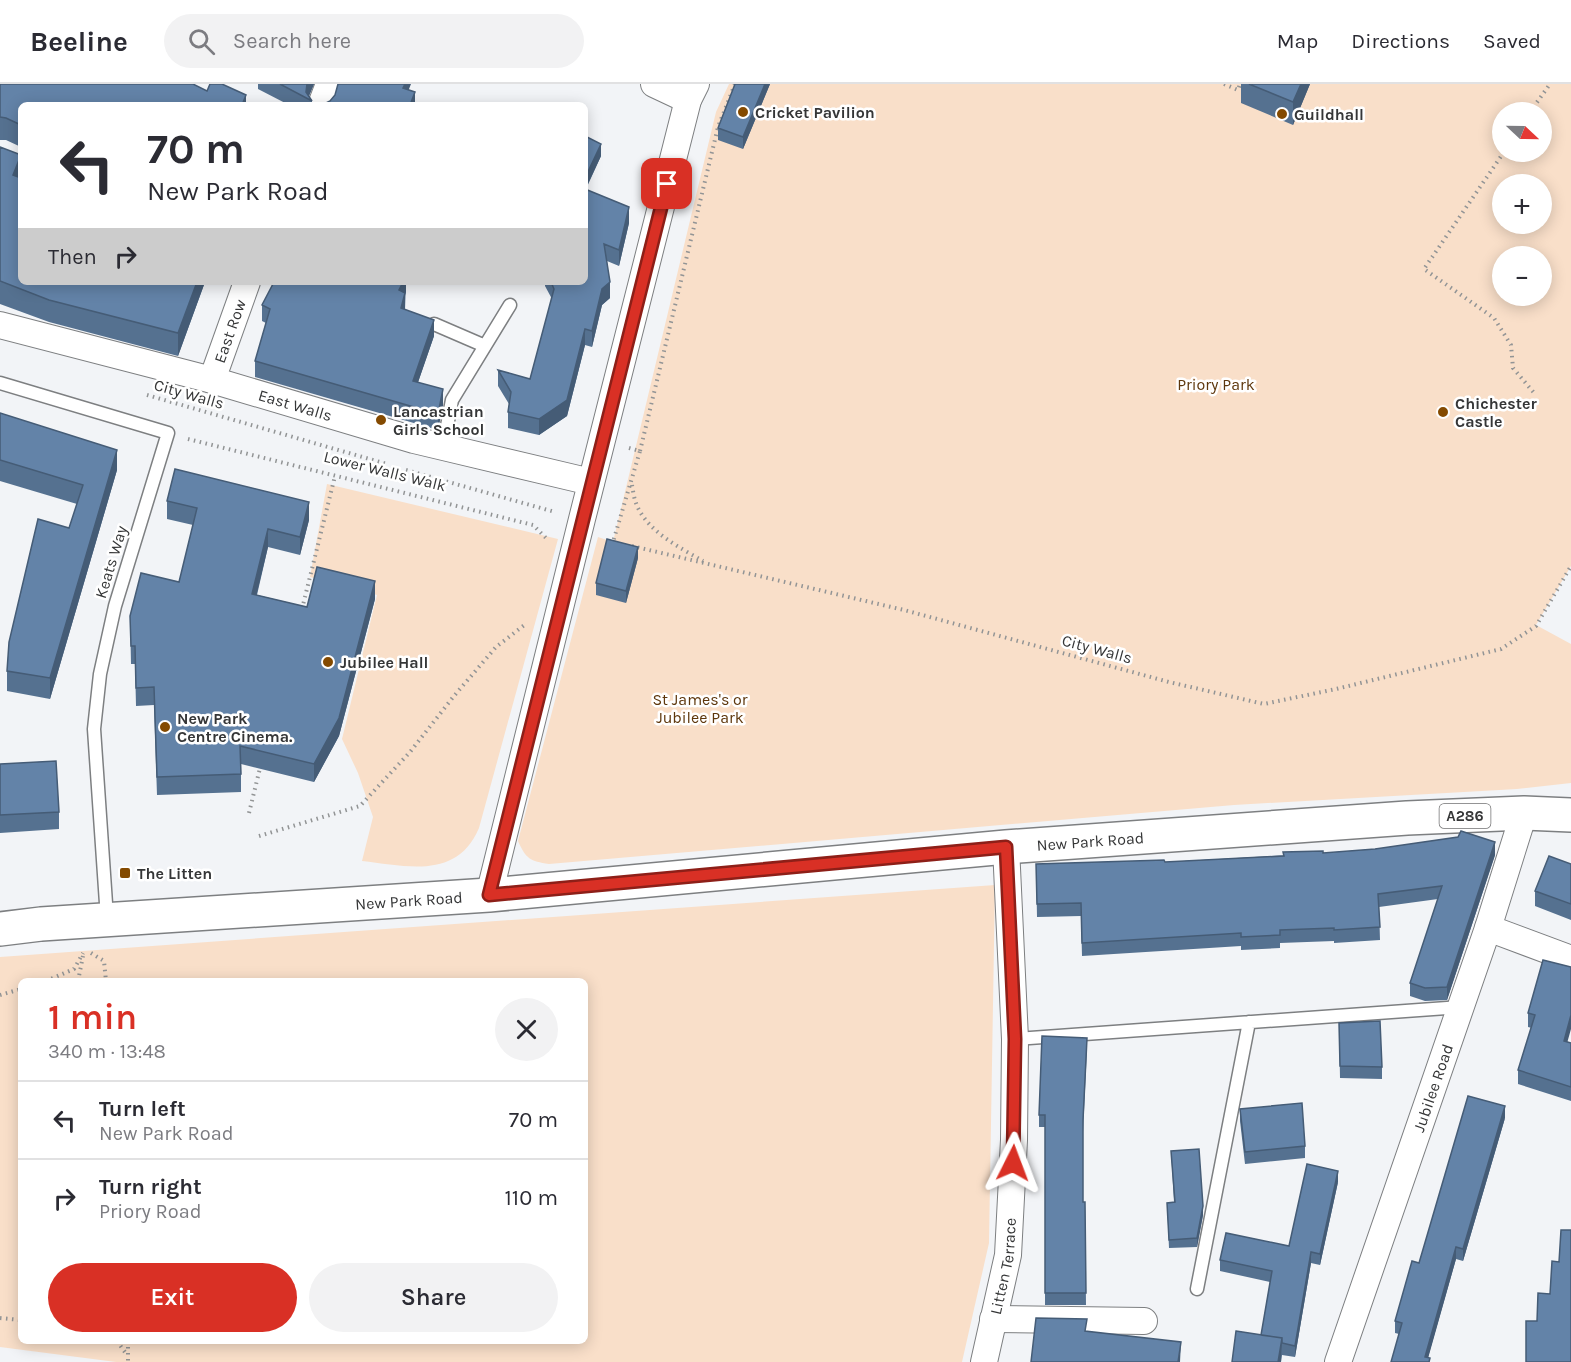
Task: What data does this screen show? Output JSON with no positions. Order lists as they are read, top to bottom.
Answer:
{
  "streets": {
    "main road": ["A286", "New Park Road"],
    "street": [
      "East Row",
      "East Walls",
      "Jubilee Road",
      "Litten Terrace"
    ],
    "lane": ["Keats Way"],
    "path": ["City Walls", "Lower Walls Walk"]
  },
  "crossings": [
    ["East Row", "East Walls"],
    ["Keats Way", "New Park Road"],
    ["New Park Road", "Jubilee Road"],
    ["New Park Road", "Litten Terrace"]
  ],
  "parks": ["Priory Park", "St James's or Jubilee Park"],
  "places": {
    "other": [
      "Cricket Pavilion",
      "Guildhall",
      "Chichester Castle",
      "Lancastrian Girls School",
      "Jubilee Hall",
      "New Park Centre Cinema."
    ],
    "transit": ["The Litten"]
  },
  "north": "right",
  "page": {
    "header": "Beeline",
    "search": "Search here",
    "nav": ["Map", "Directions", "Saved"],
    "map_buttons": ["+", "−"],
    "turn": ["70 m", "New Park Road"],
    "then": "Then",
    "heading": ["1 min", "340 m · 13:48"],
    "list": [
      {
        "name": "Turn left",
        "note": "New Park Road",
        "value": "70 m"
      },
      {
        "name": "Turn right",
        "note": "Priory Road",
        "value": "110 m"
      }
    ],
    "buttons": ["Exit", "Share"]
  }
}
